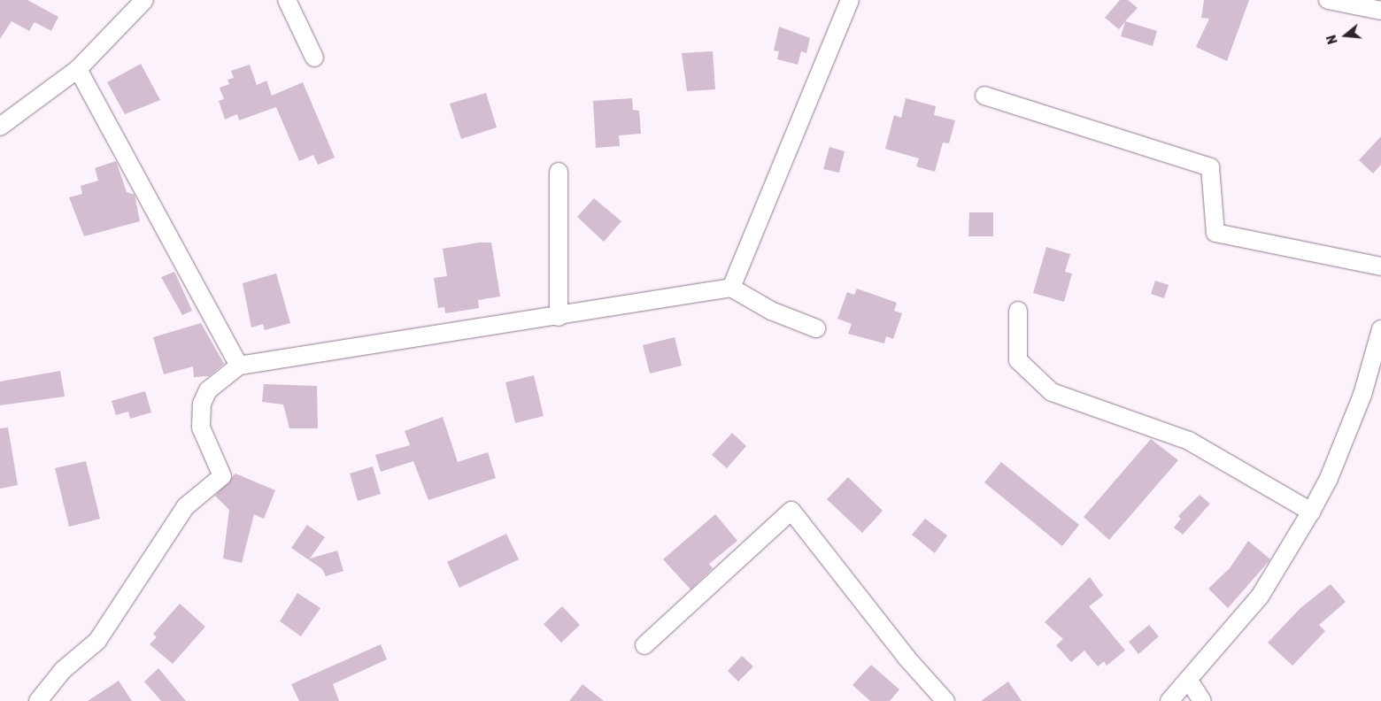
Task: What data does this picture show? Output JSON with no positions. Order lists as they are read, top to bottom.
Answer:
{
  "north": "left"
}
